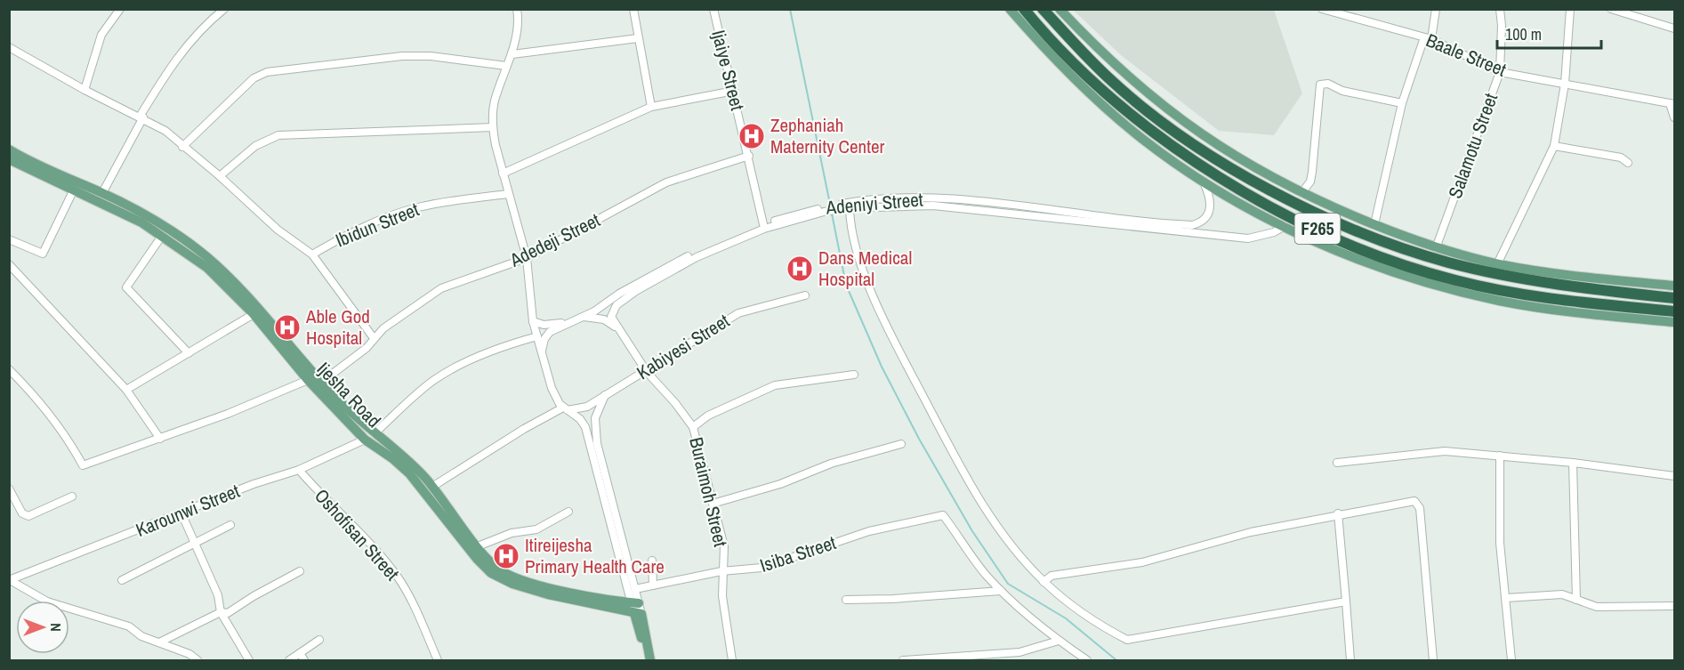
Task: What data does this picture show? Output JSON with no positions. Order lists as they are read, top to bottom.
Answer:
{
  "streets": {
    "highway": ["F265"],
    "main road": ["Ijesha Road"],
    "street": [
      "Baale Street",
      "Ijaiye Street",
      "Salamotu Street",
      "Adeniyi Street",
      "Ibidun Street",
      "Adedeji Street",
      "Kabiyesi Street",
      "Buraimoh Street",
      "Karounwi Street",
      "Oshofisan Street",
      "Isiba Street"
    ]
  },
  "crossings": [
    ["Baale Street", "Salamotu Street"],
    ["Ijaiye Street", "Adeniyi Street"],
    ["Ijaiye Street", "Adedeji Street"],
    ["Adeniyi Street", "Kabiyesi Street"],
    ["Adeniyi Street", "Buraimoh Street"],
    ["Adedeji Street", "Ijesha Road"],
    ["Kabiyesi Street", "Ijesha Road"],
    ["Kabiyesi Street", "Buraimoh Street"],
    ["Ijesha Road", "Karounwi Street"],
    ["Buraimoh Street", "Isiba Street"],
    ["Karounwi Street", "Oshofisan Street"]
  ],
  "places": {
    "hospital": [
      "Zephaniah Maternity Center",
      "Dans Medical Hospital",
      "Able God Hospital",
      "Itireijesha Primary Health Care"
    ]
  },
  "scale_bar": "100 m",
  "north": "right"
}
